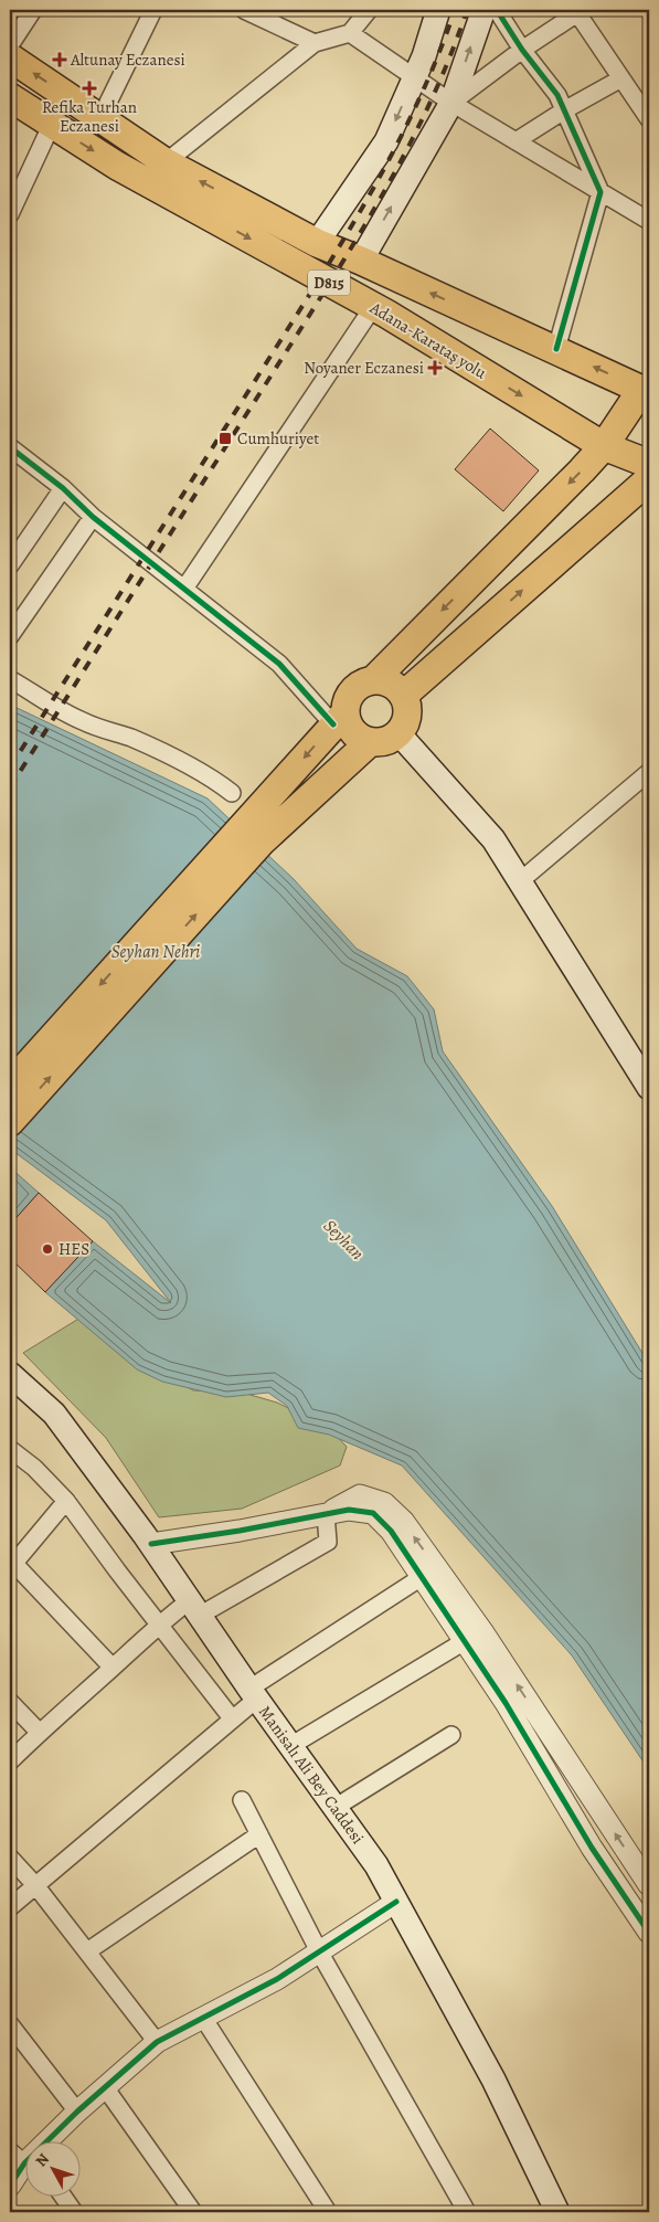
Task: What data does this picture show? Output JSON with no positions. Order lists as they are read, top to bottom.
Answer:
{
  "streets": {
    "main road": ["D815", "Adana-Karataş yolu", "Manisalı Ali Bey Caddesi"]
  },
  "water": ["Seyhan Nehri", "Seyhan"],
  "places": {
    "health": ["Altunay Eczanesi", "Refika Turhan Eczanesi", "Noyaner Eczanesi"],
    "transit": ["Cumhuriyet"],
    "other": ["HES"]
  },
  "north": "top left"
}
